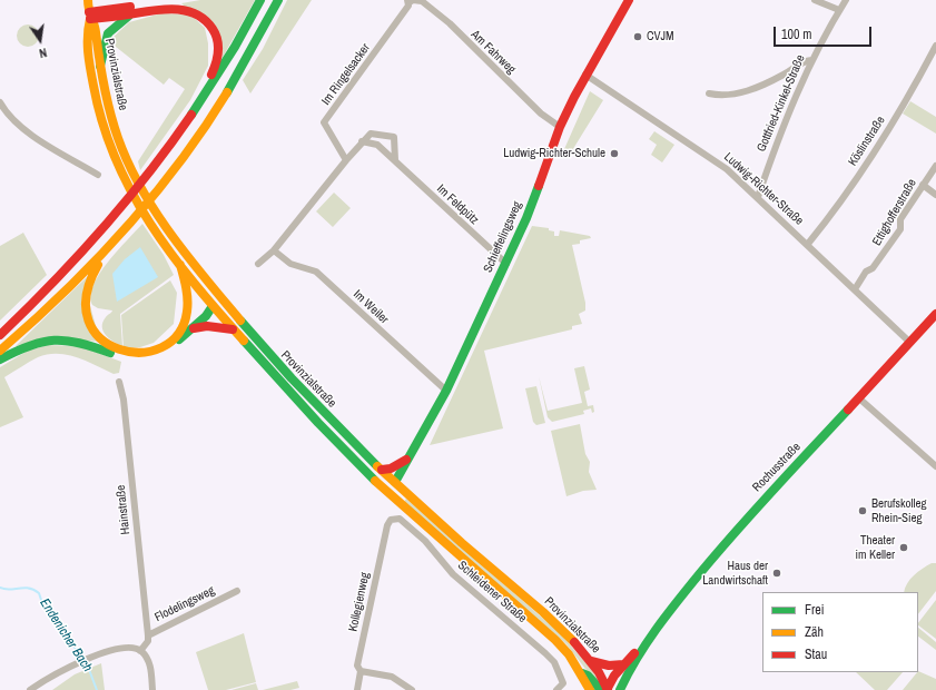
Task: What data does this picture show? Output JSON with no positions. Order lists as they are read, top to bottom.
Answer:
{
  "streets": {
    "main road": ["Provinzialstraße", "Schieffelingsweg", "Rochusstraße"],
    "street": [
      "Am Fahrweg",
      "Im Ringelsacker",
      "Gottfried-Kinkel-Straße",
      "Köslinstraße",
      "Ludwig-Richter-Straße",
      "Im Feldpütz",
      "Ettighofferstraße",
      "Im Weiler",
      "Hainstraße",
      "Schleidener Straße",
      "Kollegienweg",
      "Flodelingsweg"
    ]
  },
  "crossings": [
    ["Am Fahrweg", "Im Ringelsacker"],
    ["Am Fahrweg", "Schieffelingsweg"],
    ["Provinzialstraße", "Schieffelingsweg"],
    ["Provinzialstraße", "Rochusstraße"],
    ["Gottfried-Kinkel-Straße", "Ludwig-Richter-Straße"],
    ["Köslinstraße", "Ludwig-Richter-Straße"],
    ["Ludwig-Richter-Straße", "Ettighofferstraße"],
    ["Ludwig-Richter-Straße", "Schieffelingsweg"],
    ["Ludwig-Richter-Straße", "Rochusstraße"],
    ["Im Feldpütz", "Schieffelingsweg"],
    ["Schieffelingsweg", "Im Weiler"],
    ["Hainstraße", "Flodelingsweg"],
    ["Schleidener Straße", "Kollegienweg"]
  ],
  "water": ["Endenicher Bach"],
  "places": [
    "CVJM",
    "Ludwig-Richter-Schule",
    "Berufskolleg Rhein-Sieg",
    "Theater im Keller",
    "Haus der Landwirtschaft"
  ],
  "legend": ["Frei", "Zäh", "Stau"],
  "scale_bar": "100 m",
  "north": "bottom"
}
